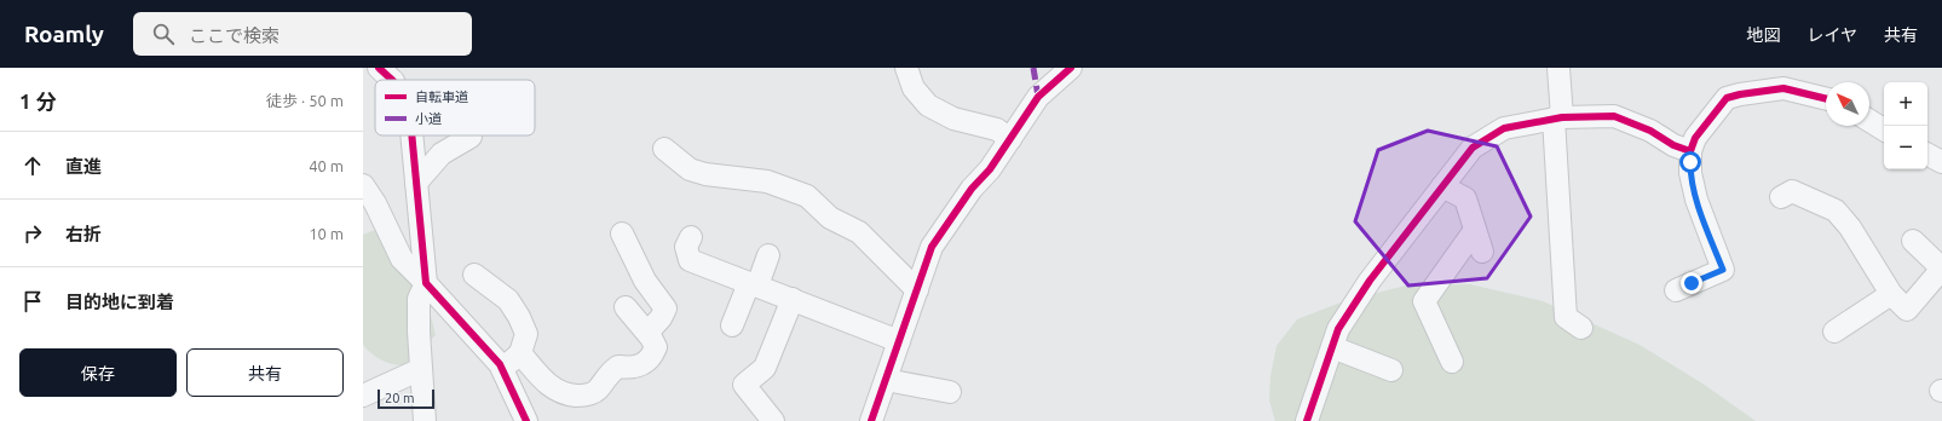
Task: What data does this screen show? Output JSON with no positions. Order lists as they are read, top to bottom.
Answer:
{
  "legend": ["自転車道", "小道"],
  "scale_bar": "20 m",
  "north": "top left",
  "page": {
    "header": "Roamly",
    "search": "ここで検索",
    "nav": ["地図", "レイヤ", "共有"],
    "heading": ["1 分", "徒歩 · 50 m"],
    "map_buttons": ["+", "−"],
    "list": [
      ["直進", "40 m"],
      ["右折", "10 m"],
      "目的地に到着"
    ],
    "buttons": ["保存", "共有"],
    "scale": "20 m"
  }
}
